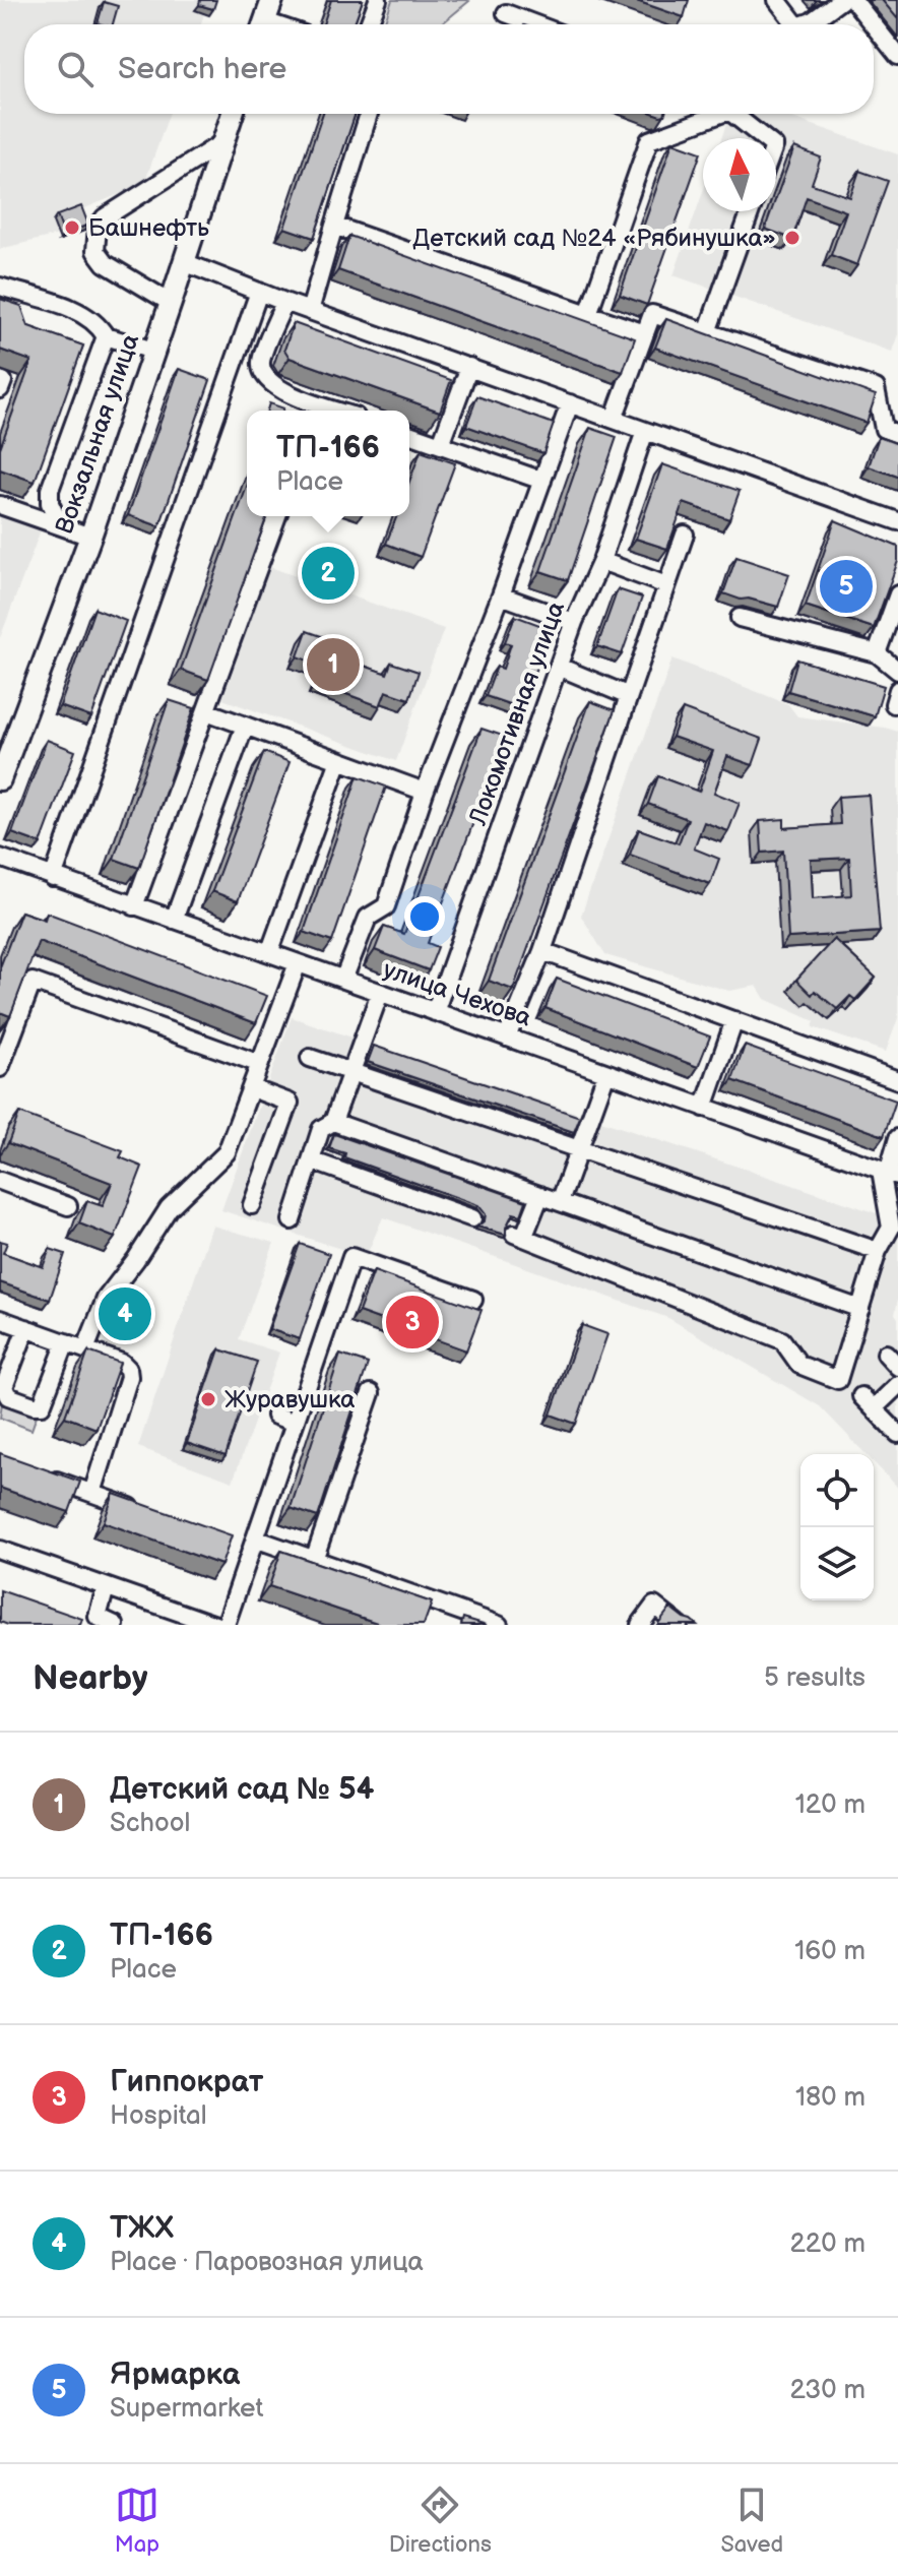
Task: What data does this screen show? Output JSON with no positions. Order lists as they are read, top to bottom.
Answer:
{
  "streets": {
    "main road": ["Вокзальная улица"],
    "street": ["Локомотивная улица", "улица Чехова"]
  },
  "crossings": [
    ["Локомотивная улица", "улица Чехова"]
  ],
  "places": ["Башнефть", "Детский сад №24 «Рябинушка»", "Журавушка"],
  "north": "top",
  "page": {
    "search": "Search here",
    "popup": ["ТП-166", "Place"],
    "pins": [
      "2",
      "5",
      "1",
      "4",
      "3"
    ],
    "heading": ["Nearby", "5 results"],
    "list": [
      {
        "mark": "1",
        "name": "Детский сад № 54",
        "note": "School",
        "value": "120 m"
      },
      {
        "mark": "2",
        "name": "ТП-166",
        "note": "Place",
        "value": "160 m"
      },
      {
        "mark": "3",
        "name": "Гиппократ",
        "note": "Hospital",
        "value": "180 m"
      },
      {
        "mark": "4",
        "name": "ТЖХ",
        "note": "Place · Паровозная улица",
        "value": "220 m"
      },
      {
        "mark": "5",
        "name": "Ярмарка",
        "note": "Supermarket",
        "value": "230 m"
      }
    ],
    "nav": ["Map", "Directions", "Saved"]
  }
}
